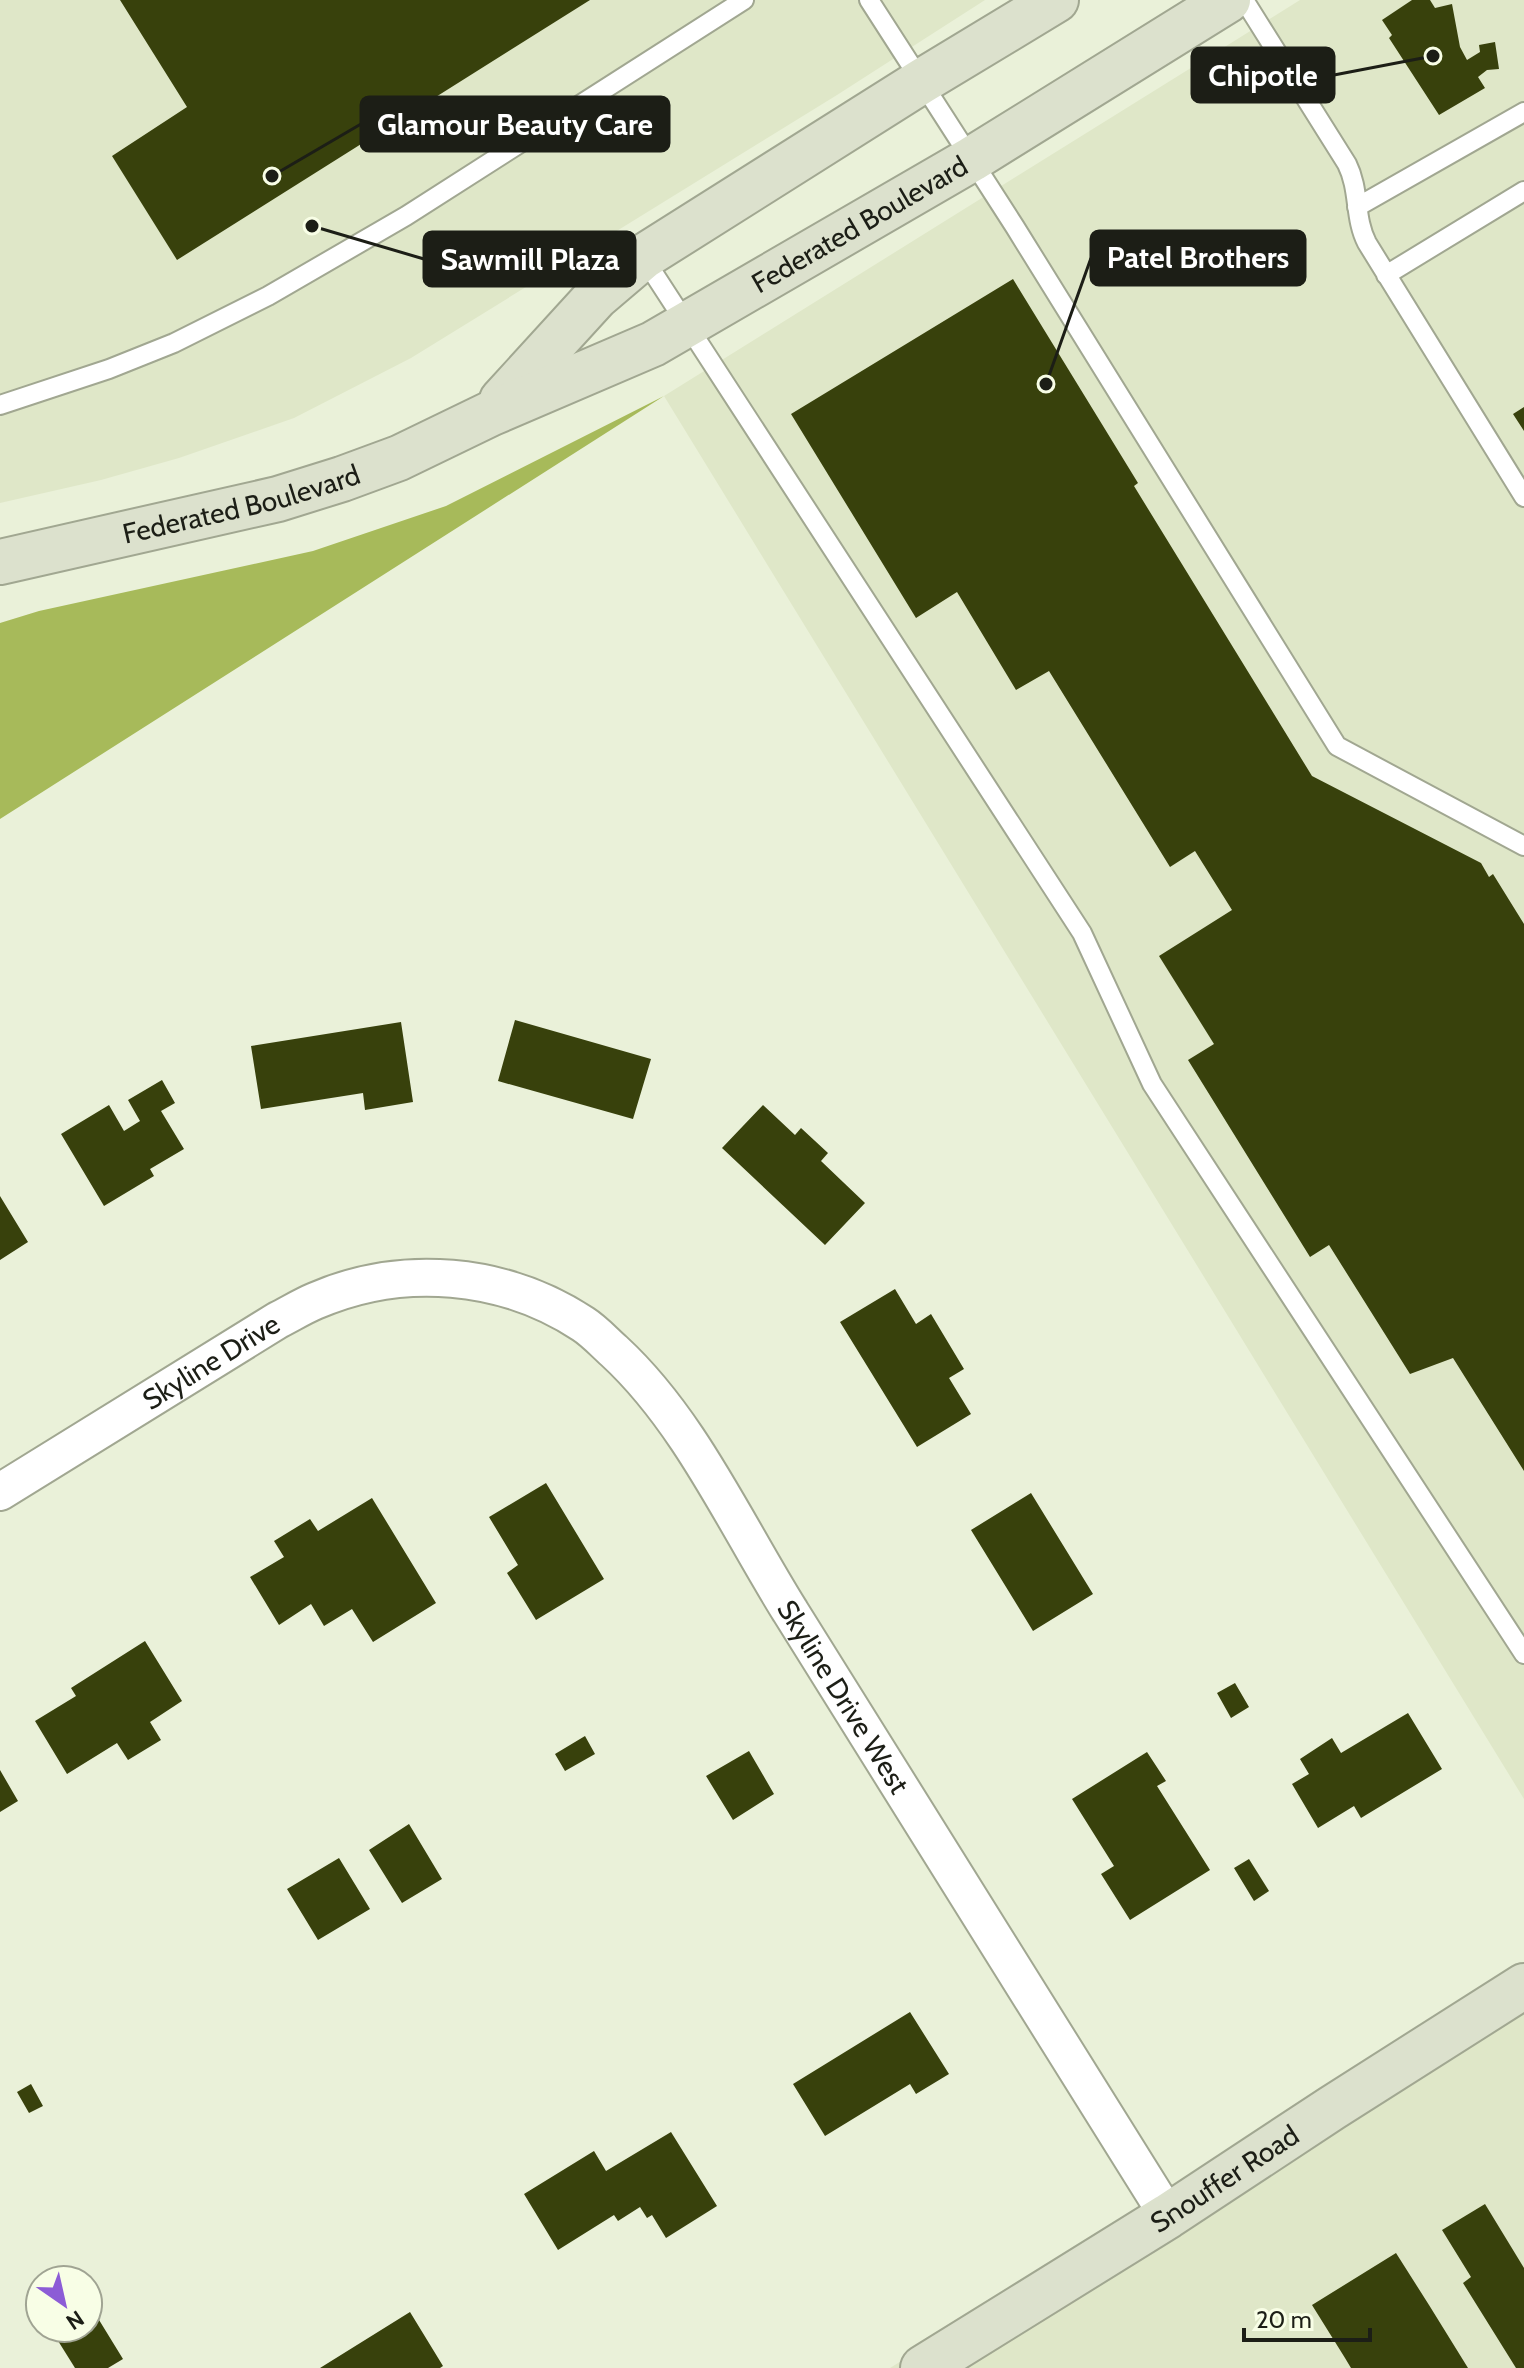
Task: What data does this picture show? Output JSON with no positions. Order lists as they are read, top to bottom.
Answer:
{
  "streets": {
    "main road": ["Federated Boulevard", "Snouffer Road"],
    "street": ["Skyline Drive", "Skyline Drive West"]
  },
  "crossings": [
    ["Skyline Drive", "Skyline Drive West"],
    ["Skyline Drive West", "Snouffer Road"]
  ],
  "places": [
    "Chipotle",
    "Glamour Beauty Care",
    "Sawmill Plaza",
    "Patel Brothers"
  ],
  "scale_bar": "20 m",
  "north": "bottom right"
}
